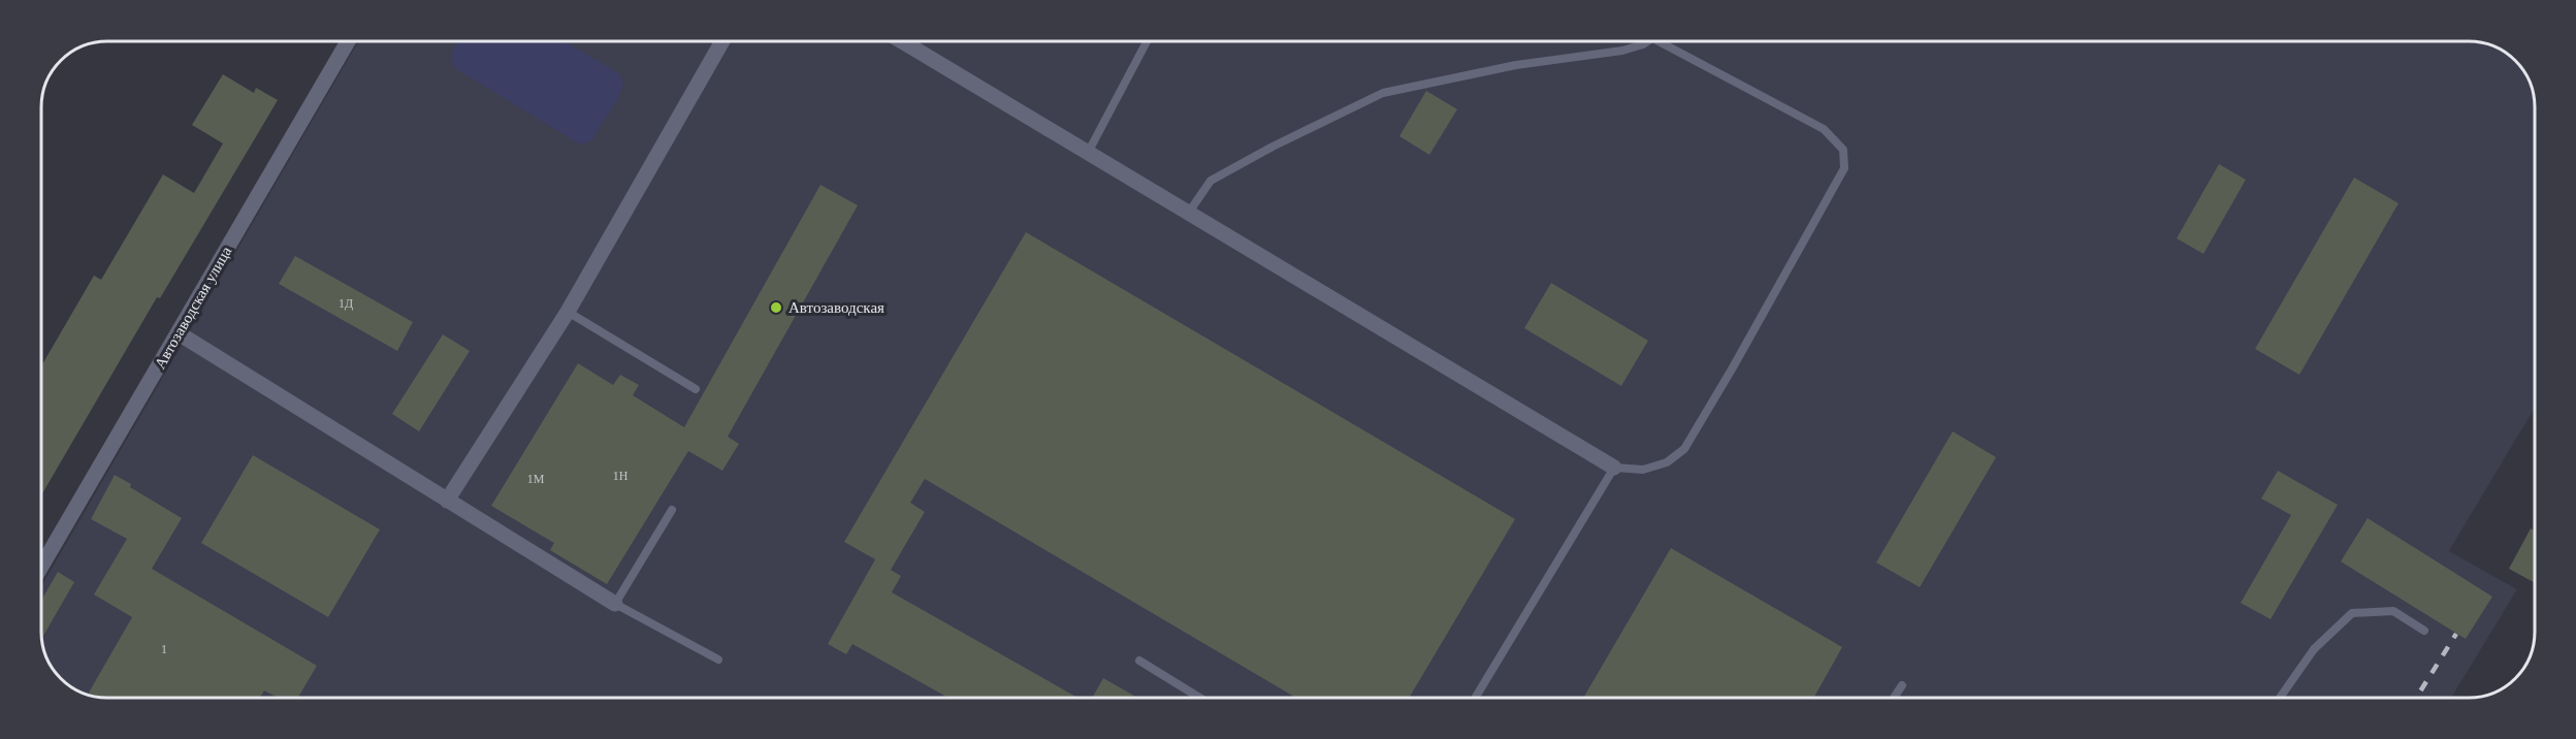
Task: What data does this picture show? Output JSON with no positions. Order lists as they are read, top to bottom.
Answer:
{
  "streets": {
    "street": ["Автозаводская улица"]
  },
  "places": ["Автозаводская"],
  "house_numbers": [
    "1Д",
    "1Н",
    "1М",
    "1"
  ]
}
